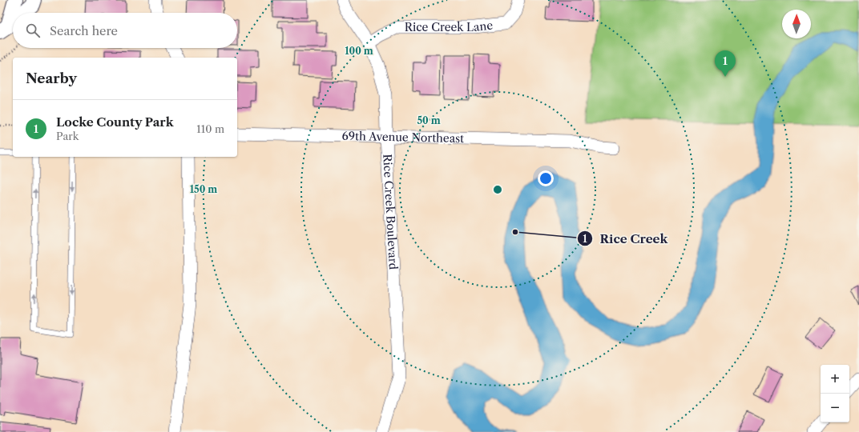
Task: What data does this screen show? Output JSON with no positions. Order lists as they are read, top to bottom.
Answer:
{
  "streets": {
    "street": ["Rice Creek Lane", "69th Avenue Northeast", "Rice Creek Boulevard"]
  },
  "crossings": [
    ["Rice Creek Lane", "Rice Creek Boulevard"],
    ["69th Avenue Northeast", "Rice Creek Boulevard"]
  ],
  "places": ["Rice Creek"],
  "north": "top",
  "page": {
    "search": "Search here",
    "pins": "1",
    "heading": "Nearby",
    "list": [
      {
        "mark": "1",
        "name": "Locke County Park",
        "note": "Park",
        "value": "110 m"
      }
    ],
    "map_buttons": ["+", "−"]
  },
  "rings": ["100 m", "50 m", "150 m"]
}
